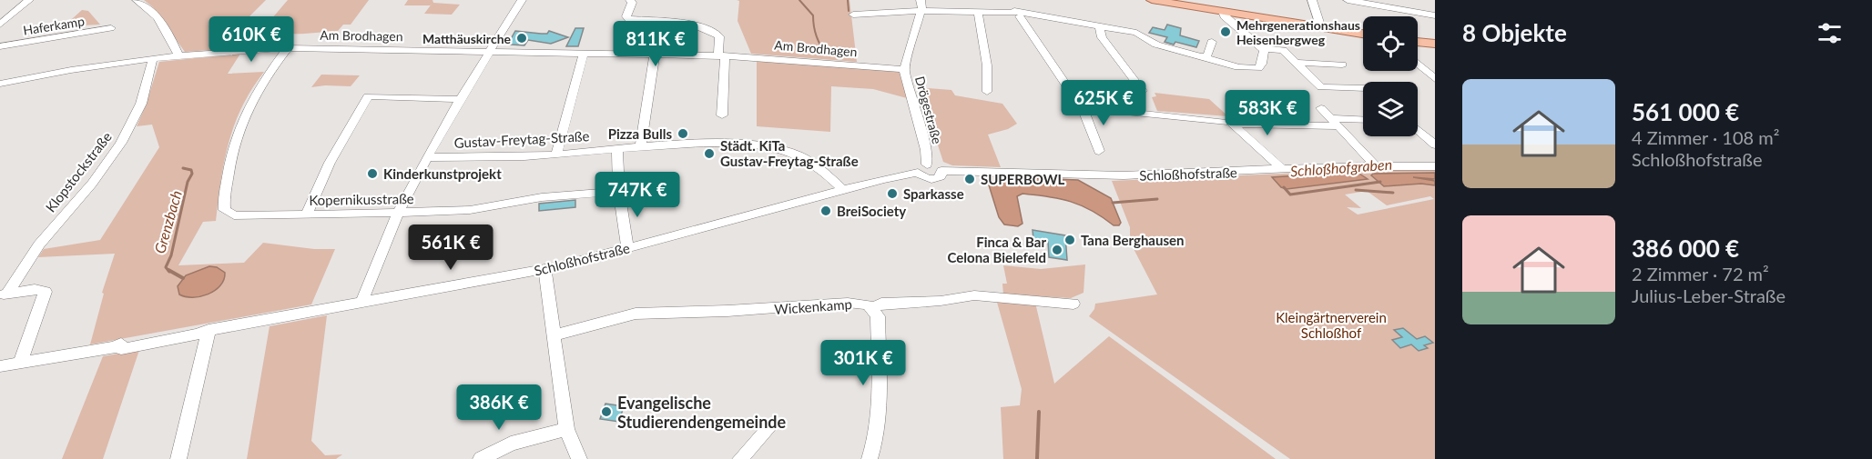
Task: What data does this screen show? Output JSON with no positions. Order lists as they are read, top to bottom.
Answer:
{
  "streets": {
    "street": [
      "Haferkamp",
      "Am Brodhagen",
      "Drögestraße",
      "Gustav-Freytag-Straße",
      "Klopstockstraße",
      "Schloßhofstraße",
      "Kopernikusstraße",
      "Wickenkamp"
    ]
  },
  "crossings": [
    ["Am Brodhagen", "Drögestraße"],
    ["Am Brodhagen", "Klopstockstraße"],
    ["Am Brodhagen", "Kopernikusstraße"],
    ["Drögestraße", "Schloßhofstraße"],
    ["Gustav-Freytag-Straße", "Schloßhofstraße"]
  ],
  "water": ["Schloßhofgraben", "Grenzbach"],
  "parks": ["Kleingärtnerverein Schloßhof"],
  "places": [
    "Mehrgenerationshaus Heisenbergweg",
    "Matthäuskirche",
    "Pizza Bulls",
    "Städt. KiTa Gustav-Freytag-Straße",
    "Kinderkunstprojekt",
    "SUPERBOWL",
    "Sparkasse",
    "BreiSociety",
    "Tana Berghausen",
    "Finca & Bar Celona Bielefeld",
    "Evangelische Studierendengemeinde"
  ],
  "page": {
    "heading": "8 Objekte",
    "price": [
      "610K €",
      "811K €",
      "625K €",
      "583K €",
      "747K €",
      "561K €",
      "301K €",
      "386K €"
    ],
    "list": [
      {
        "name": "561 000 €",
        "note": "4 Zimmer · 108 m² · Schloßhofstraße"
      },
      {
        "name": "386 000 €",
        "note": "2 Zimmer · 72 m² · Julius-Leber-Straße"
      }
    ]
  }
}
